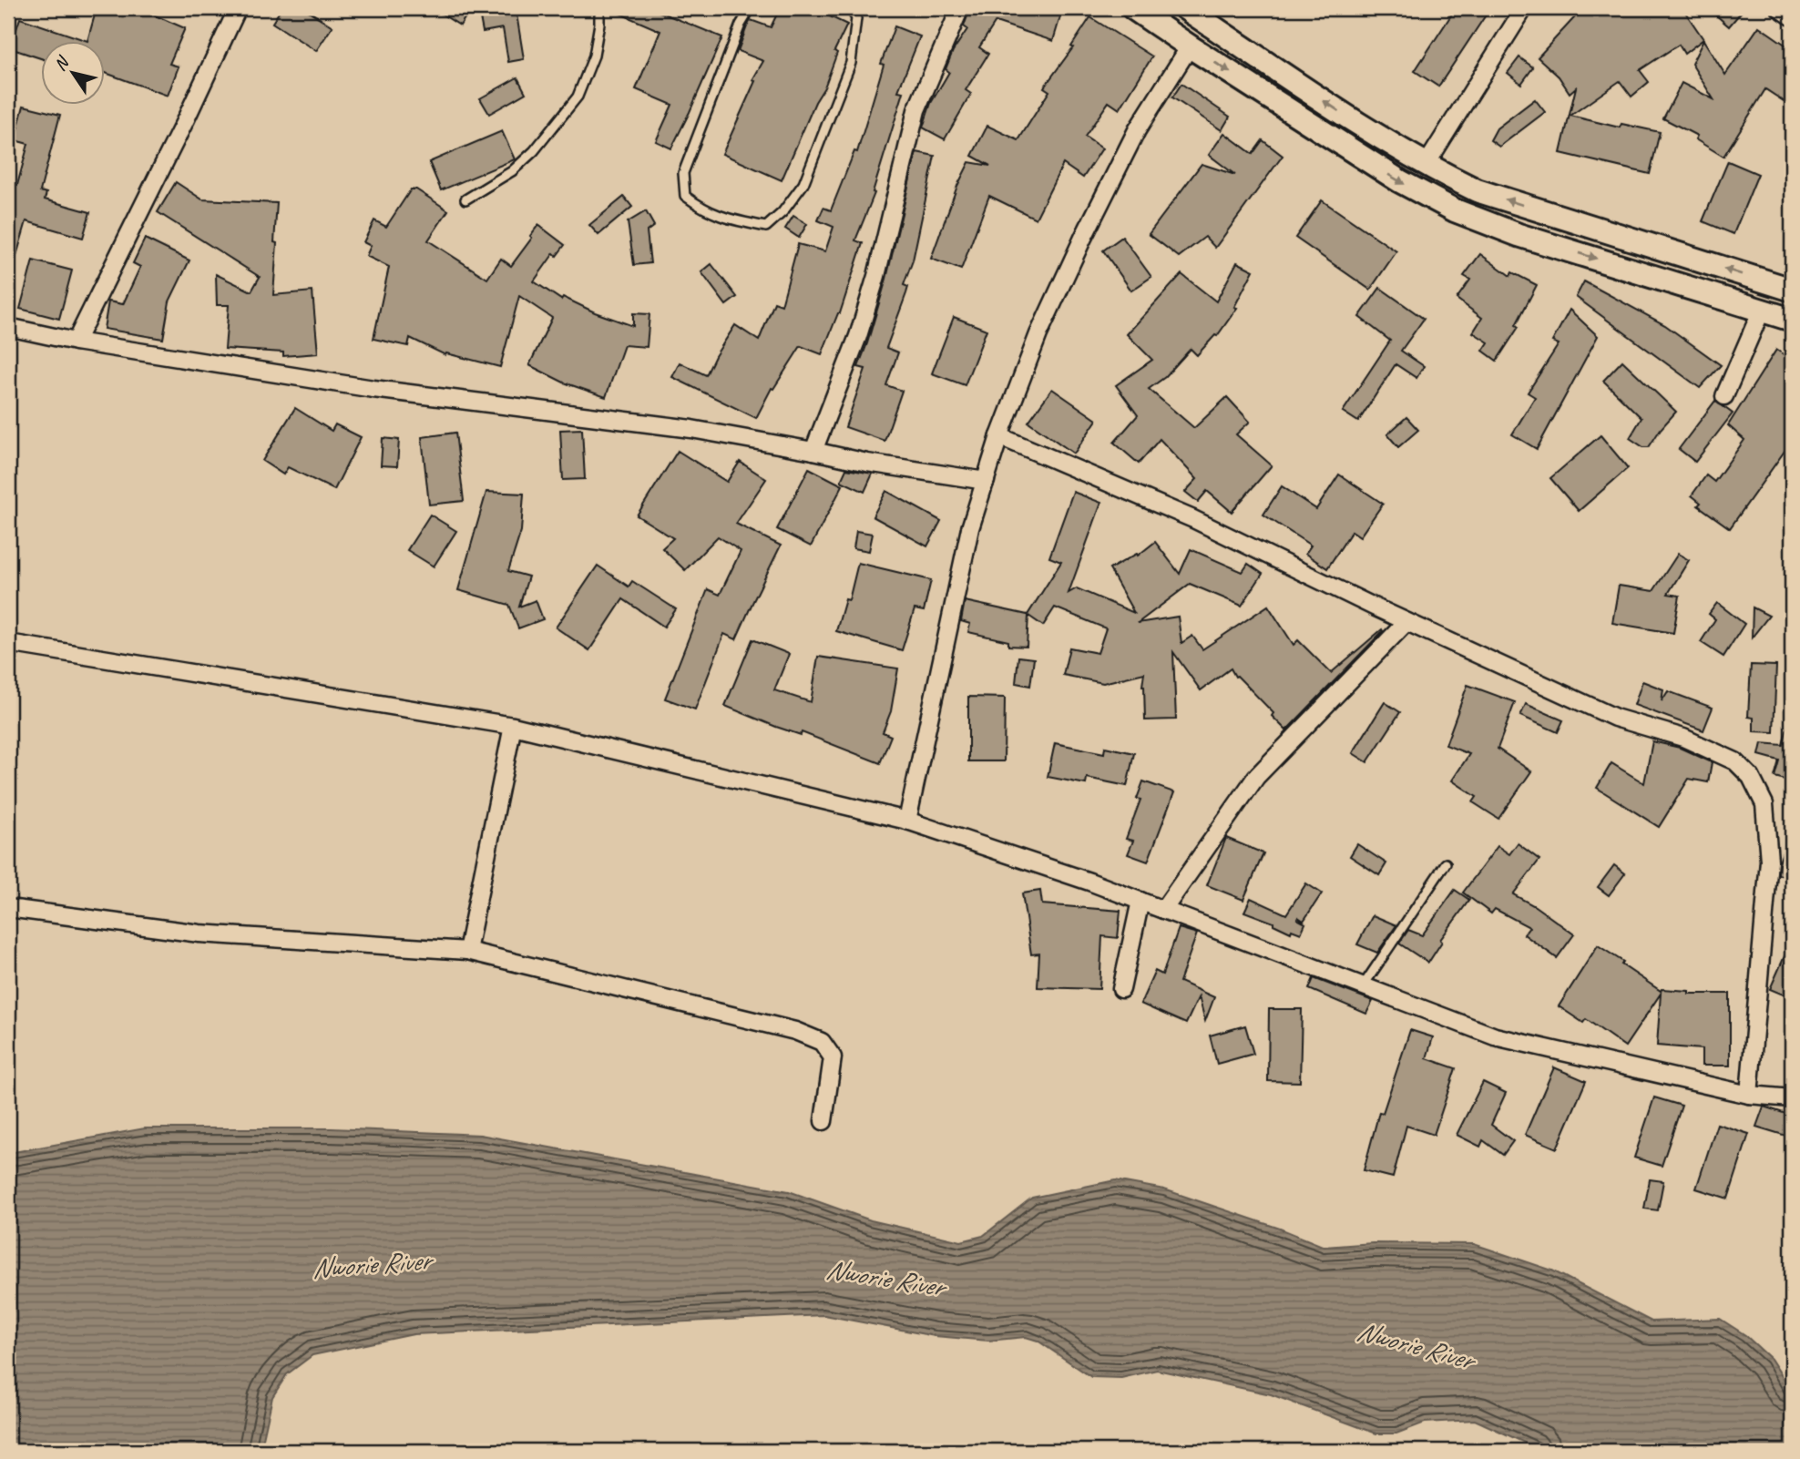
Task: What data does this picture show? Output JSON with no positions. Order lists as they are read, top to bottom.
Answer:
{
  "water": ["Nworie River"],
  "north": "top left"
}
